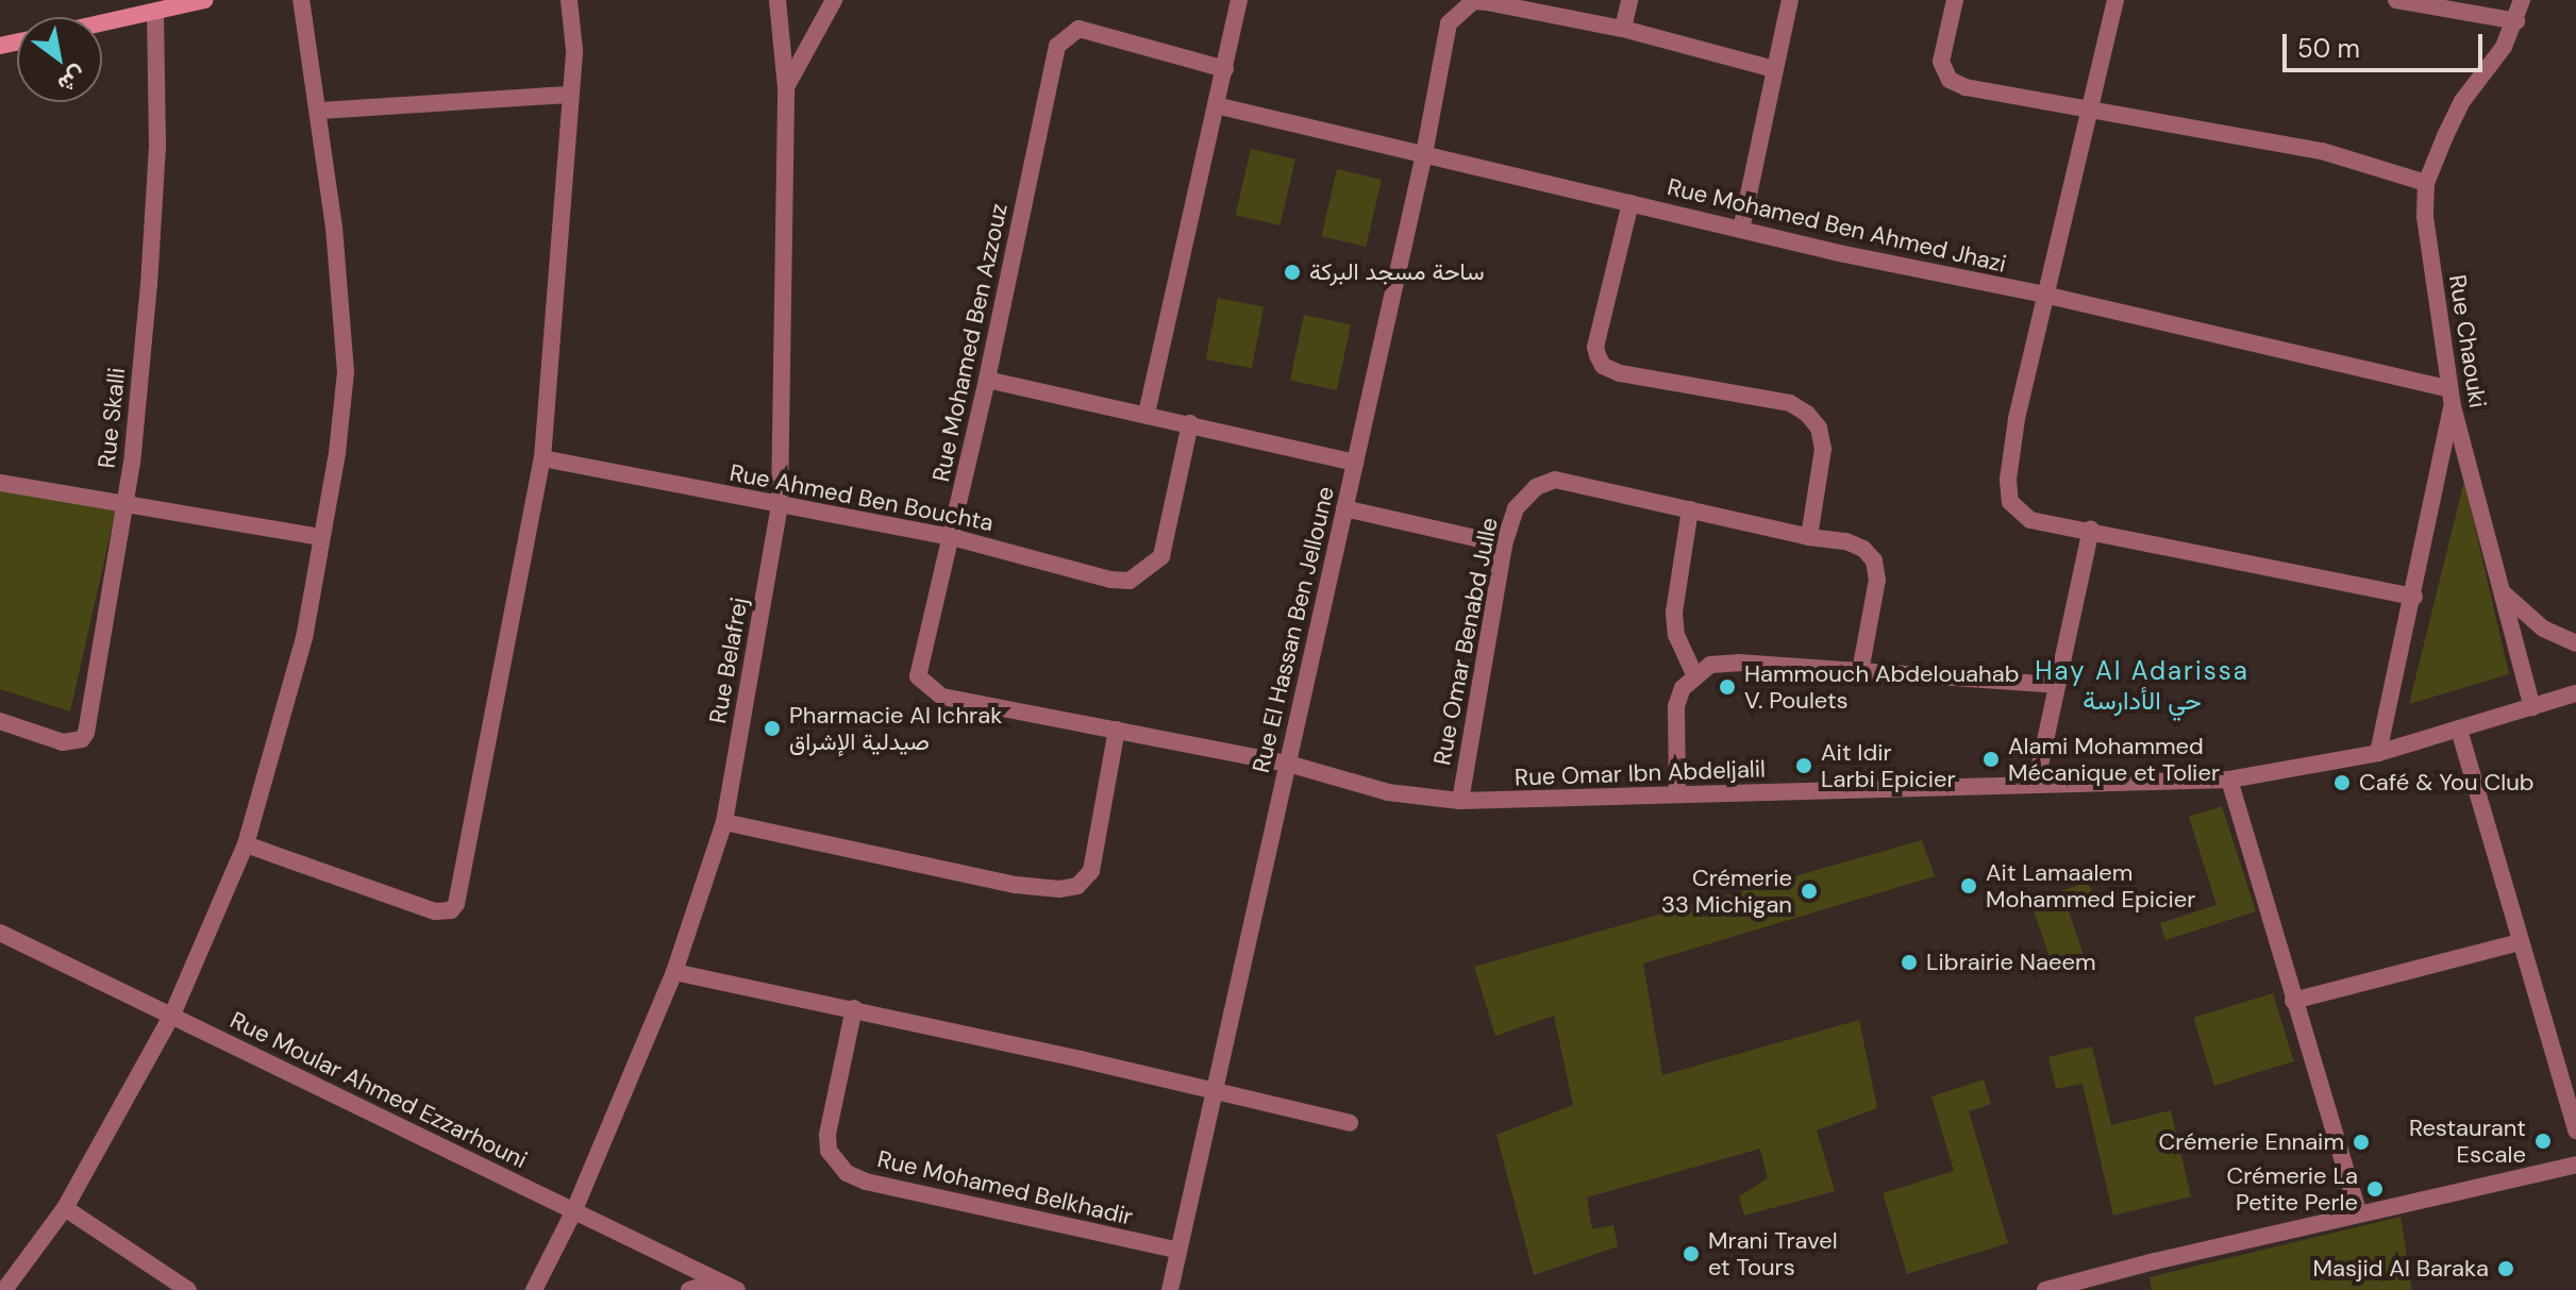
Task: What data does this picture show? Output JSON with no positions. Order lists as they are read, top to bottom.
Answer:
{
  "streets": {
    "street": [
      "Rue Mohamed Ben Ahmed Jhazi",
      "Rue Chaouki",
      "Rue Mohamed Ben Azzouz",
      "Rue Skalli",
      "Rue Ahmed Ben Bouchta",
      "Rue El Hassan Ben Jelloune",
      "Rue Omar Benabd Julle",
      "Rue Belafrej",
      "Rue Omar Ibn Abdeljalil",
      "Rue Moular Ahmed Ezzarhouni",
      "Rue Mohamed Belkhadir"
    ]
  },
  "crossings": [
    ["Rue Mohamed Ben Ahmed Jhazi", "Rue Chaouki"],
    ["Rue Mohamed Ben Ahmed Jhazi", "Rue El Hassan Ben Jelloune"],
    ["Rue Chaouki", "Rue Omar Ibn Abdeljalil"],
    ["Rue Mohamed Ben Azzouz", "Rue Ahmed Ben Bouchta"],
    ["Rue Mohamed Ben Azzouz", "Rue Omar Ibn Abdeljalil"],
    ["Rue Ahmed Ben Bouchta", "Rue Belafrej"],
    ["Rue El Hassan Ben Jelloune", "Rue Omar Ibn Abdeljalil"],
    ["Rue El Hassan Ben Jelloune", "Rue Mohamed Belkhadir"],
    ["Rue Omar Benabd Julle", "Rue Omar Ibn Abdeljalil"],
    ["Rue Belafrej", "Rue Moular Ahmed Ezzarhouni"]
  ],
  "districts": ["Hay Al Adarissa حي الأدارسة"],
  "places": [
    "ساحة مسجد البركة",
    "Hammouch Abdelouahab V. Poulets",
    "Pharmacie Al Ichrak صيدلية الإشراق",
    "Alami Mohammed Mécanique et Tolier",
    "Ait Idir Larbi Epicier",
    "Café & You Club",
    "Ait Lamaalem Mohammed Epicier",
    "Crémerie 33 Michigan",
    "Librairie Naeem",
    "Restaurant Escale",
    "Crémerie Ennaim",
    "Crémerie La Petite Perle",
    "Mrani Travel et Tours",
    "Masjid Al Baraka"
  ],
  "scale_bar": "50 m",
  "north": "bottom right"
}
